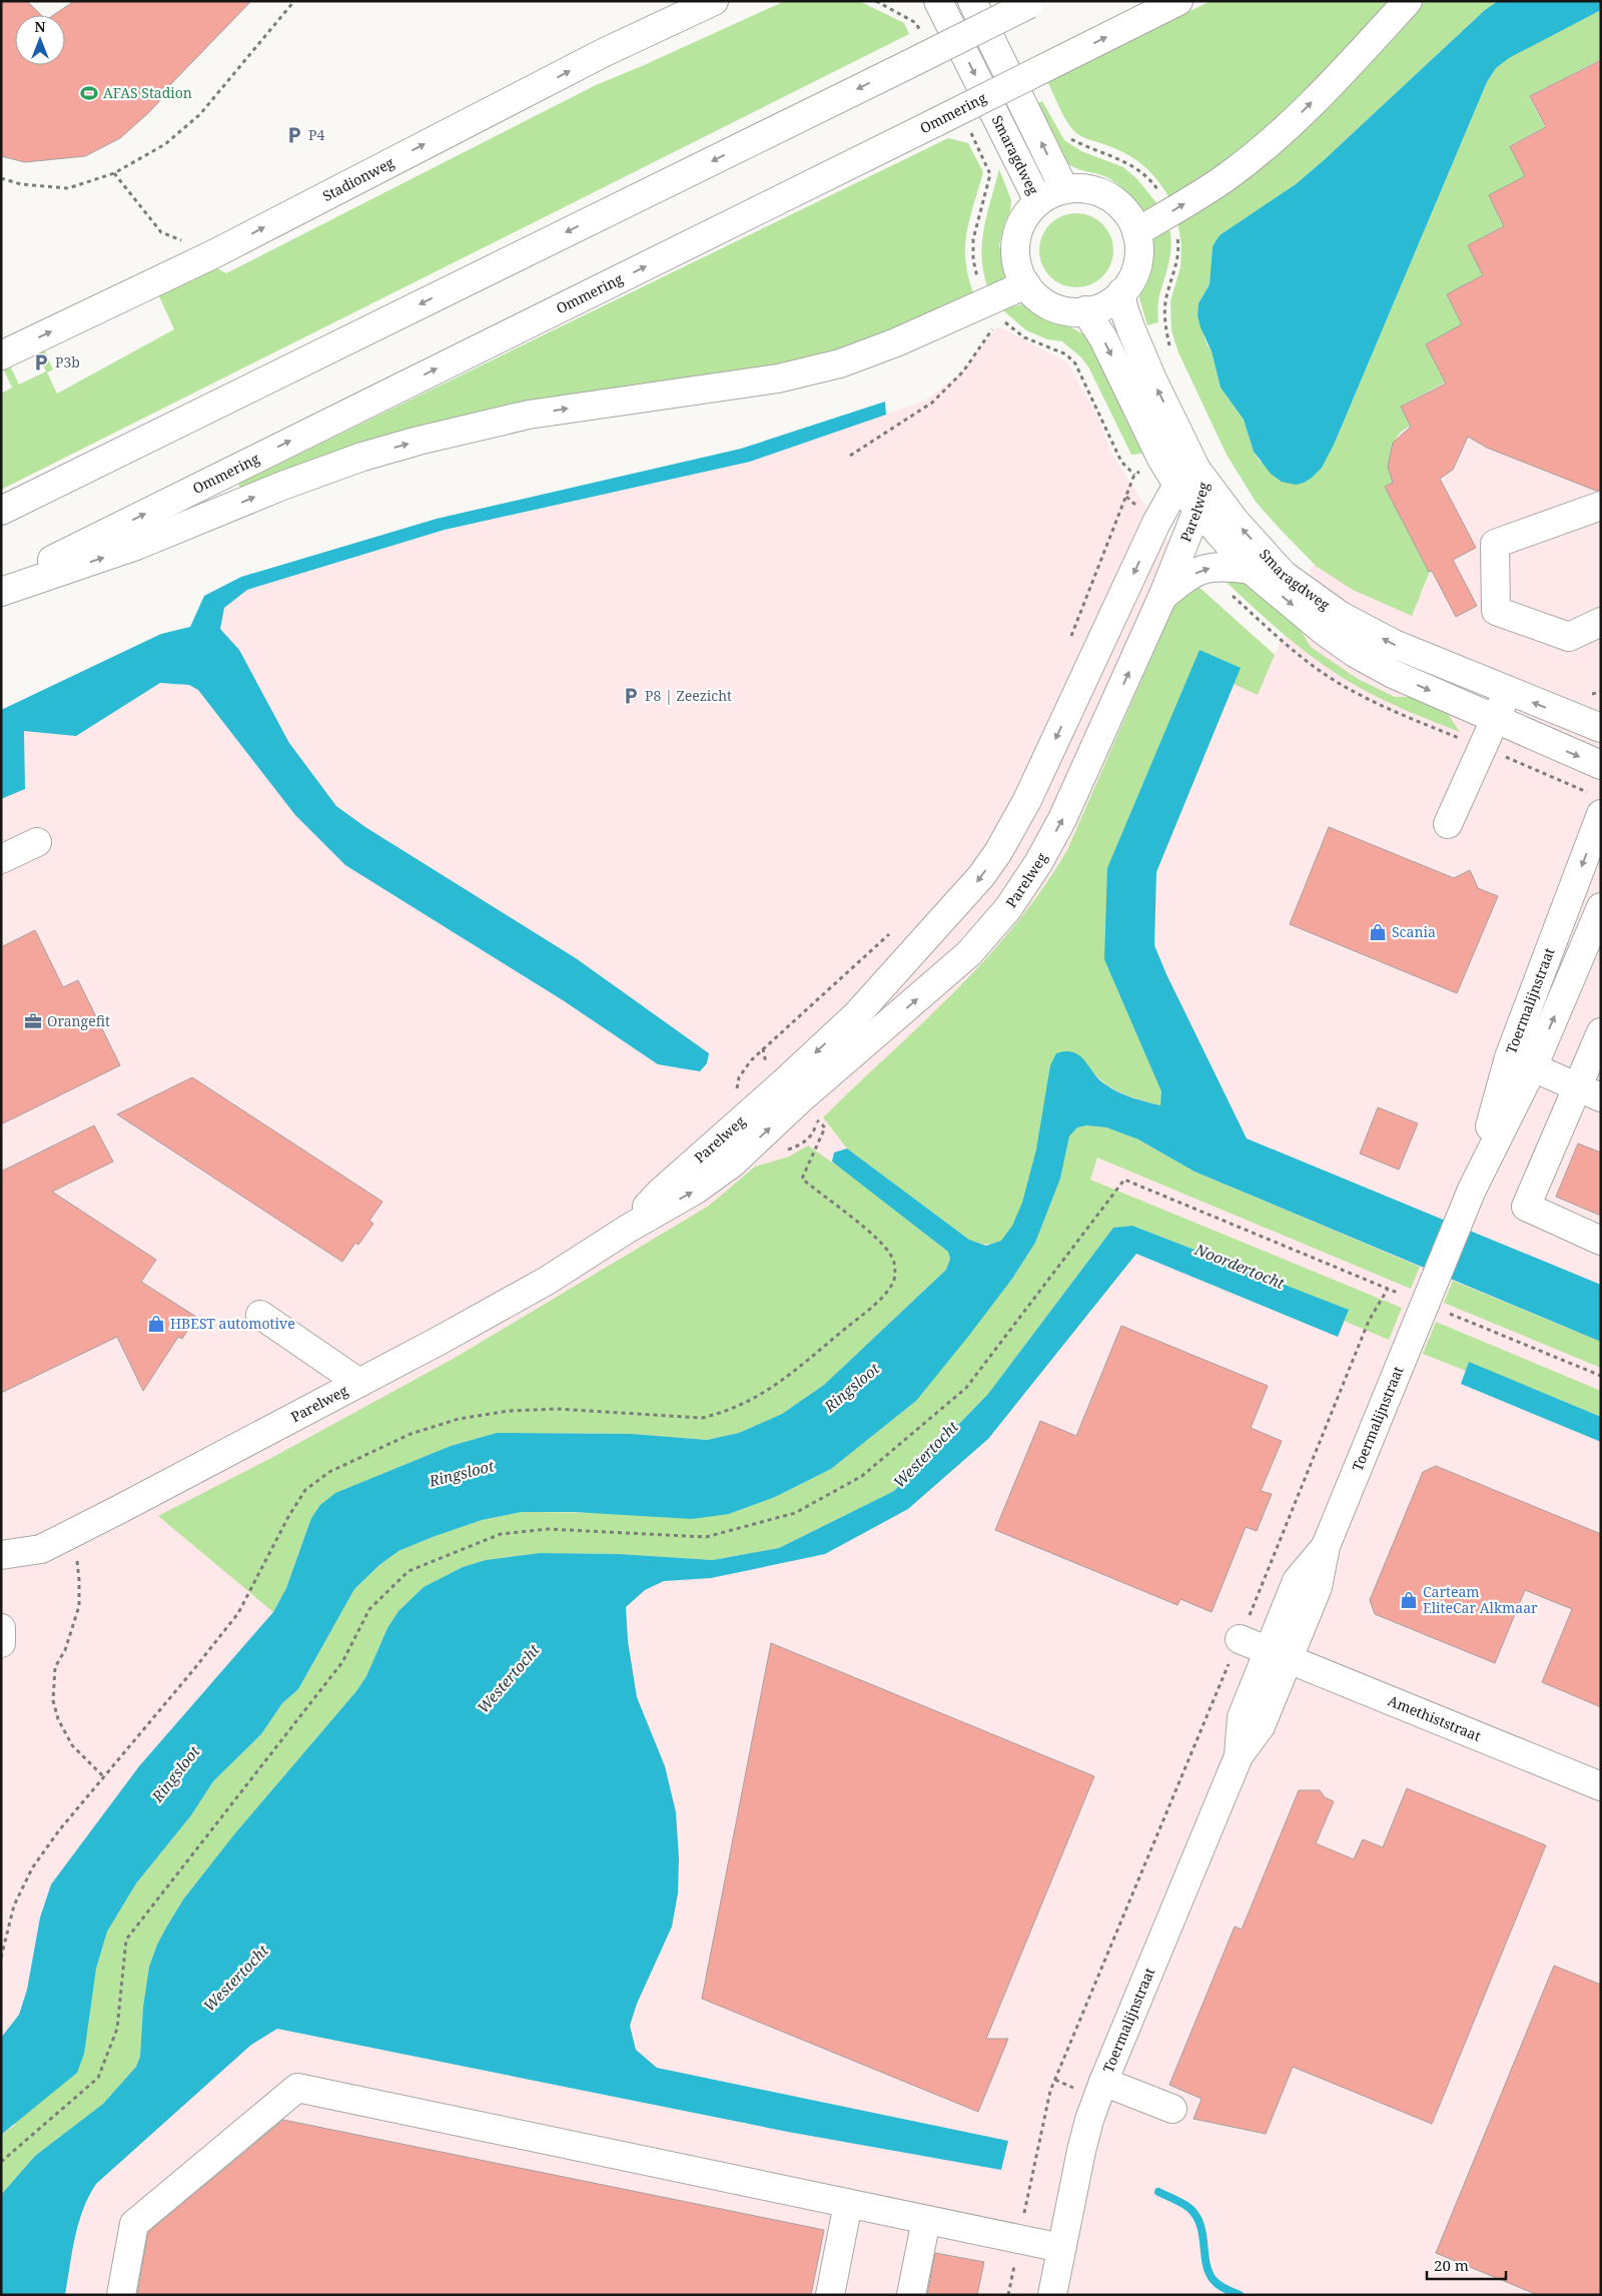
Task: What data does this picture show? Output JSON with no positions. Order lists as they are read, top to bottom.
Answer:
{
  "streets": {
    "main road": [
      "Ommering",
      "Smaragdweg",
      "Stadionweg",
      "Parelweg",
      "Toermalijnstraat",
      "Amethiststraat"
    ]
  },
  "crossings": [
    ["Smaragdweg", "Parelweg"],
    ["Toermalijnstraat", "Amethiststraat"]
  ],
  "water": ["Noordertocht", "Ringsloot", "Westertocht"],
  "places": {
    "sports": ["AFAS Stadion"],
    "parking": ["P4", "P3b", "P8 | Zeezicht"],
    "shop": ["Scania", "HBEST automotive", "Carteam EliteCar Alkmaar"],
    "office": ["Orangefit"]
  },
  "scale_bar": "20 m",
  "north": "top"
}
